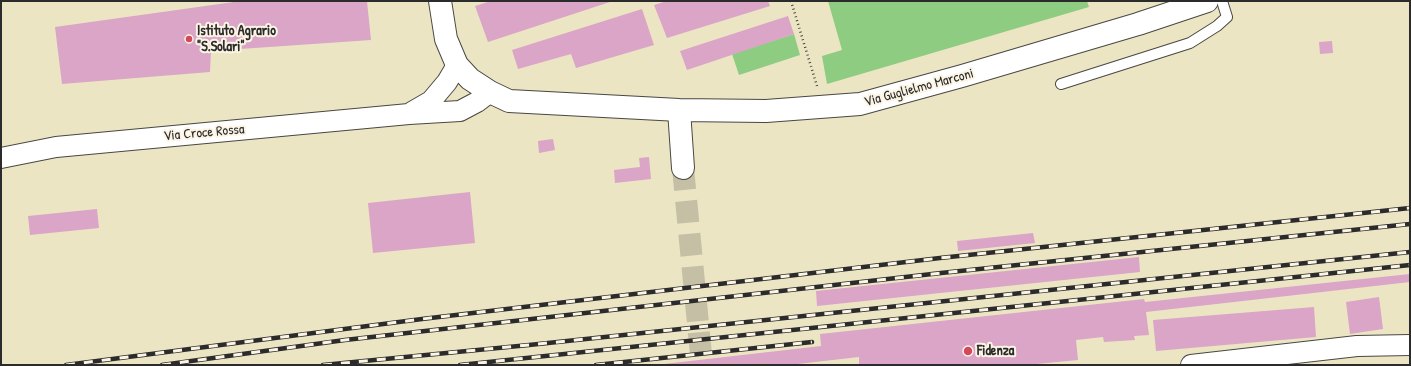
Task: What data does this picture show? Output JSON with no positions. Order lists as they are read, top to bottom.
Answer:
{
  "streets": {
    "street": ["Via Guglielmo Marconi", "Via Croce Rossa"]
  },
  "crossings": [
    ["Via Guglielmo Marconi", "Via Croce Rossa"]
  ],
  "places": ["Istituto Agrario \"S.Solari\"", "Fidenza"]
}
